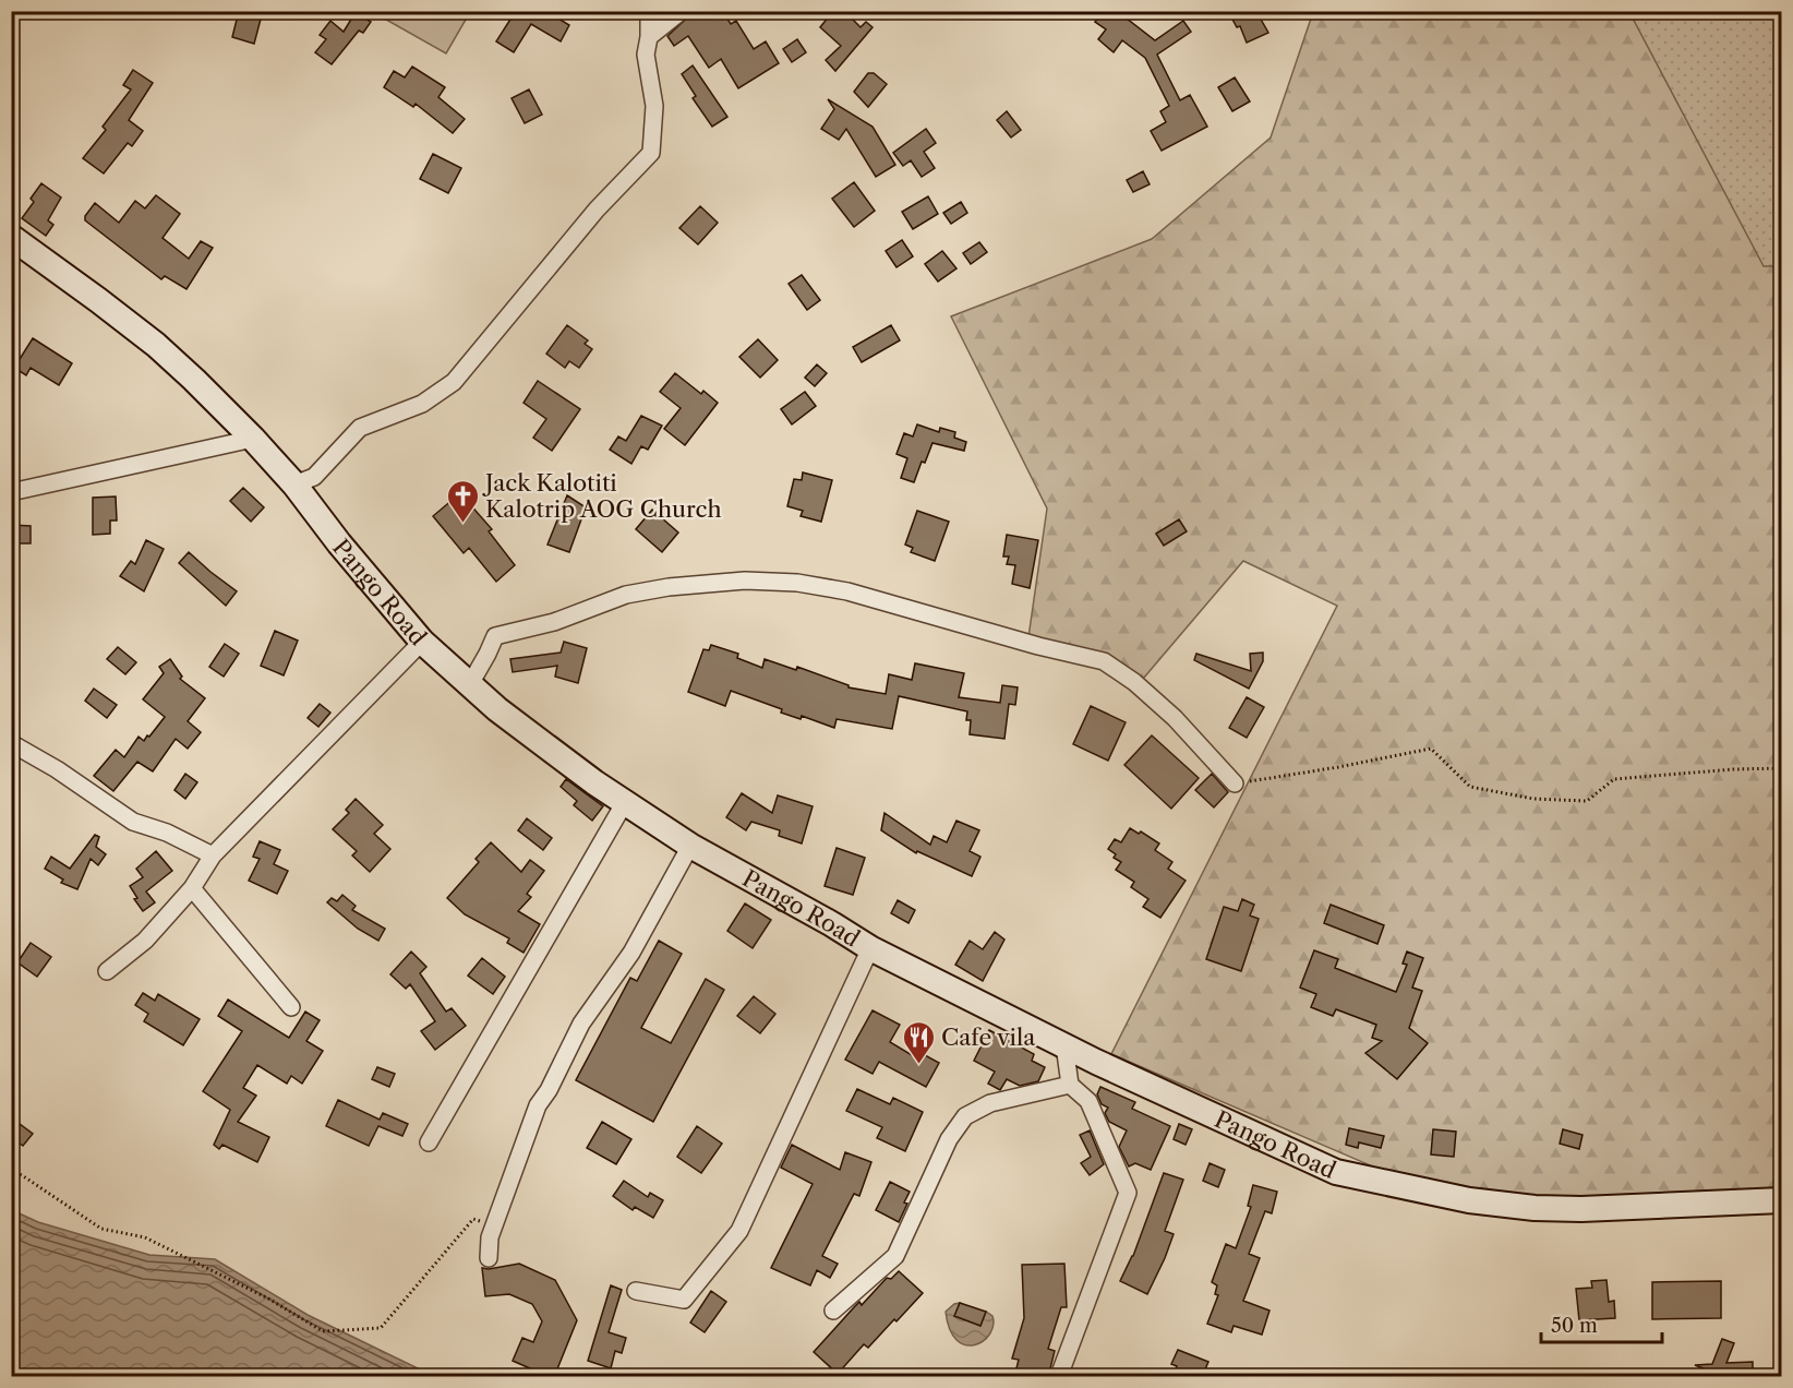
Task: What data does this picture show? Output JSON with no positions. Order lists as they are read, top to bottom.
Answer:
{
  "streets": {
    "street": ["Pango Road"]
  },
  "places": {
    "church": ["Jack Kalotiti Kalotrip AOG Church"],
    "restaurant": ["Cafe vila"]
  },
  "scale_bar": "50 m"
}
